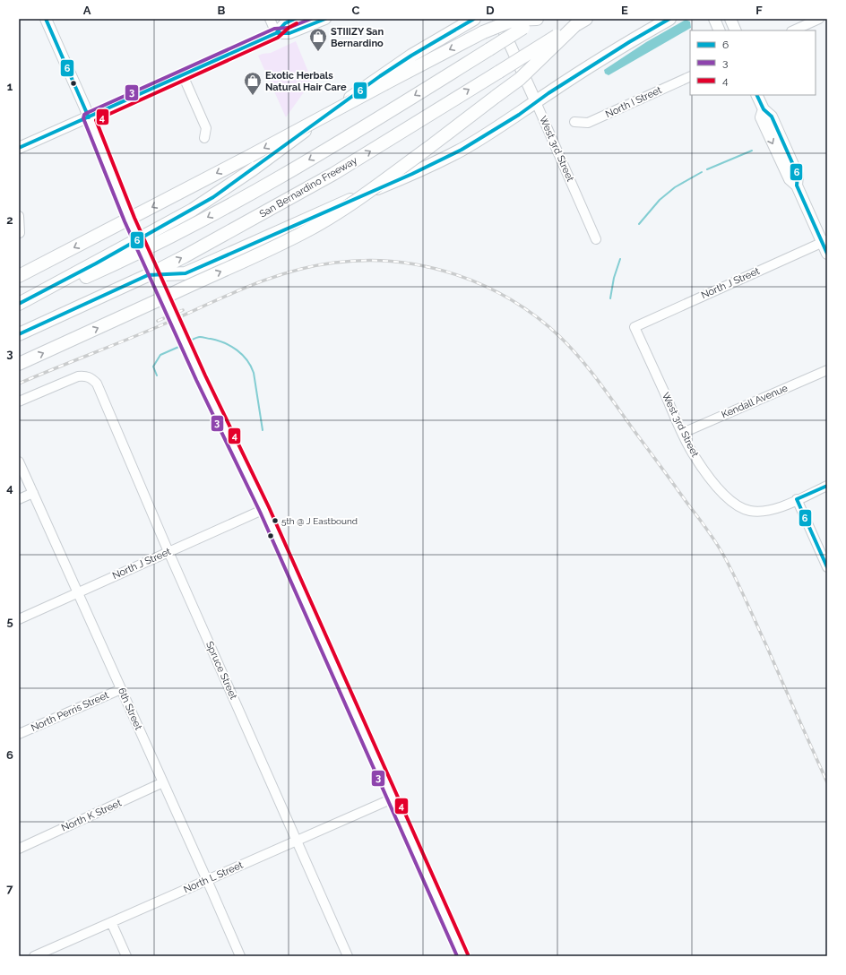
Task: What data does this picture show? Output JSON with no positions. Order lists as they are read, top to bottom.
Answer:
{
  "streets": {
    "highway": ["San Bernardino Freeway"],
    "main road": ["West 3rd Street"],
    "street": [
      "North I Street",
      "North J Street",
      "Kendall Avenue",
      "Spruce Street",
      "6th Street",
      "North Perris Street",
      "North K Street",
      "North L Street"
    ]
  },
  "crossings": [
    ["West 3rd Street", "North J Street"],
    ["West 3rd Street", "Kendall Avenue"],
    ["North J Street", "Spruce Street"],
    ["North J Street", "6th Street"],
    ["Spruce Street", "North L Street"],
    ["6th Street", "North Perris Street"],
    ["6th Street", "North K Street"],
    ["6th Street", "North L Street"]
  ],
  "places": {
    "shop": ["STIIIZY San Bernardino", "Exotic Herbals Natural Hair Care"],
    "other": ["5th @ J Eastbound"]
  },
  "lines": ["transit line 6", "transit line 3", "transit line 4"],
  "legend": ["6", "3", "4"],
  "grid": {
    "columns": [
      "A",
      "B",
      "C",
      "D",
      "E",
      "F"
    ],
    "rows": [
      "1",
      "2",
      "3",
      "4",
      "5",
      "6",
      "7"
    ]
  }
}
